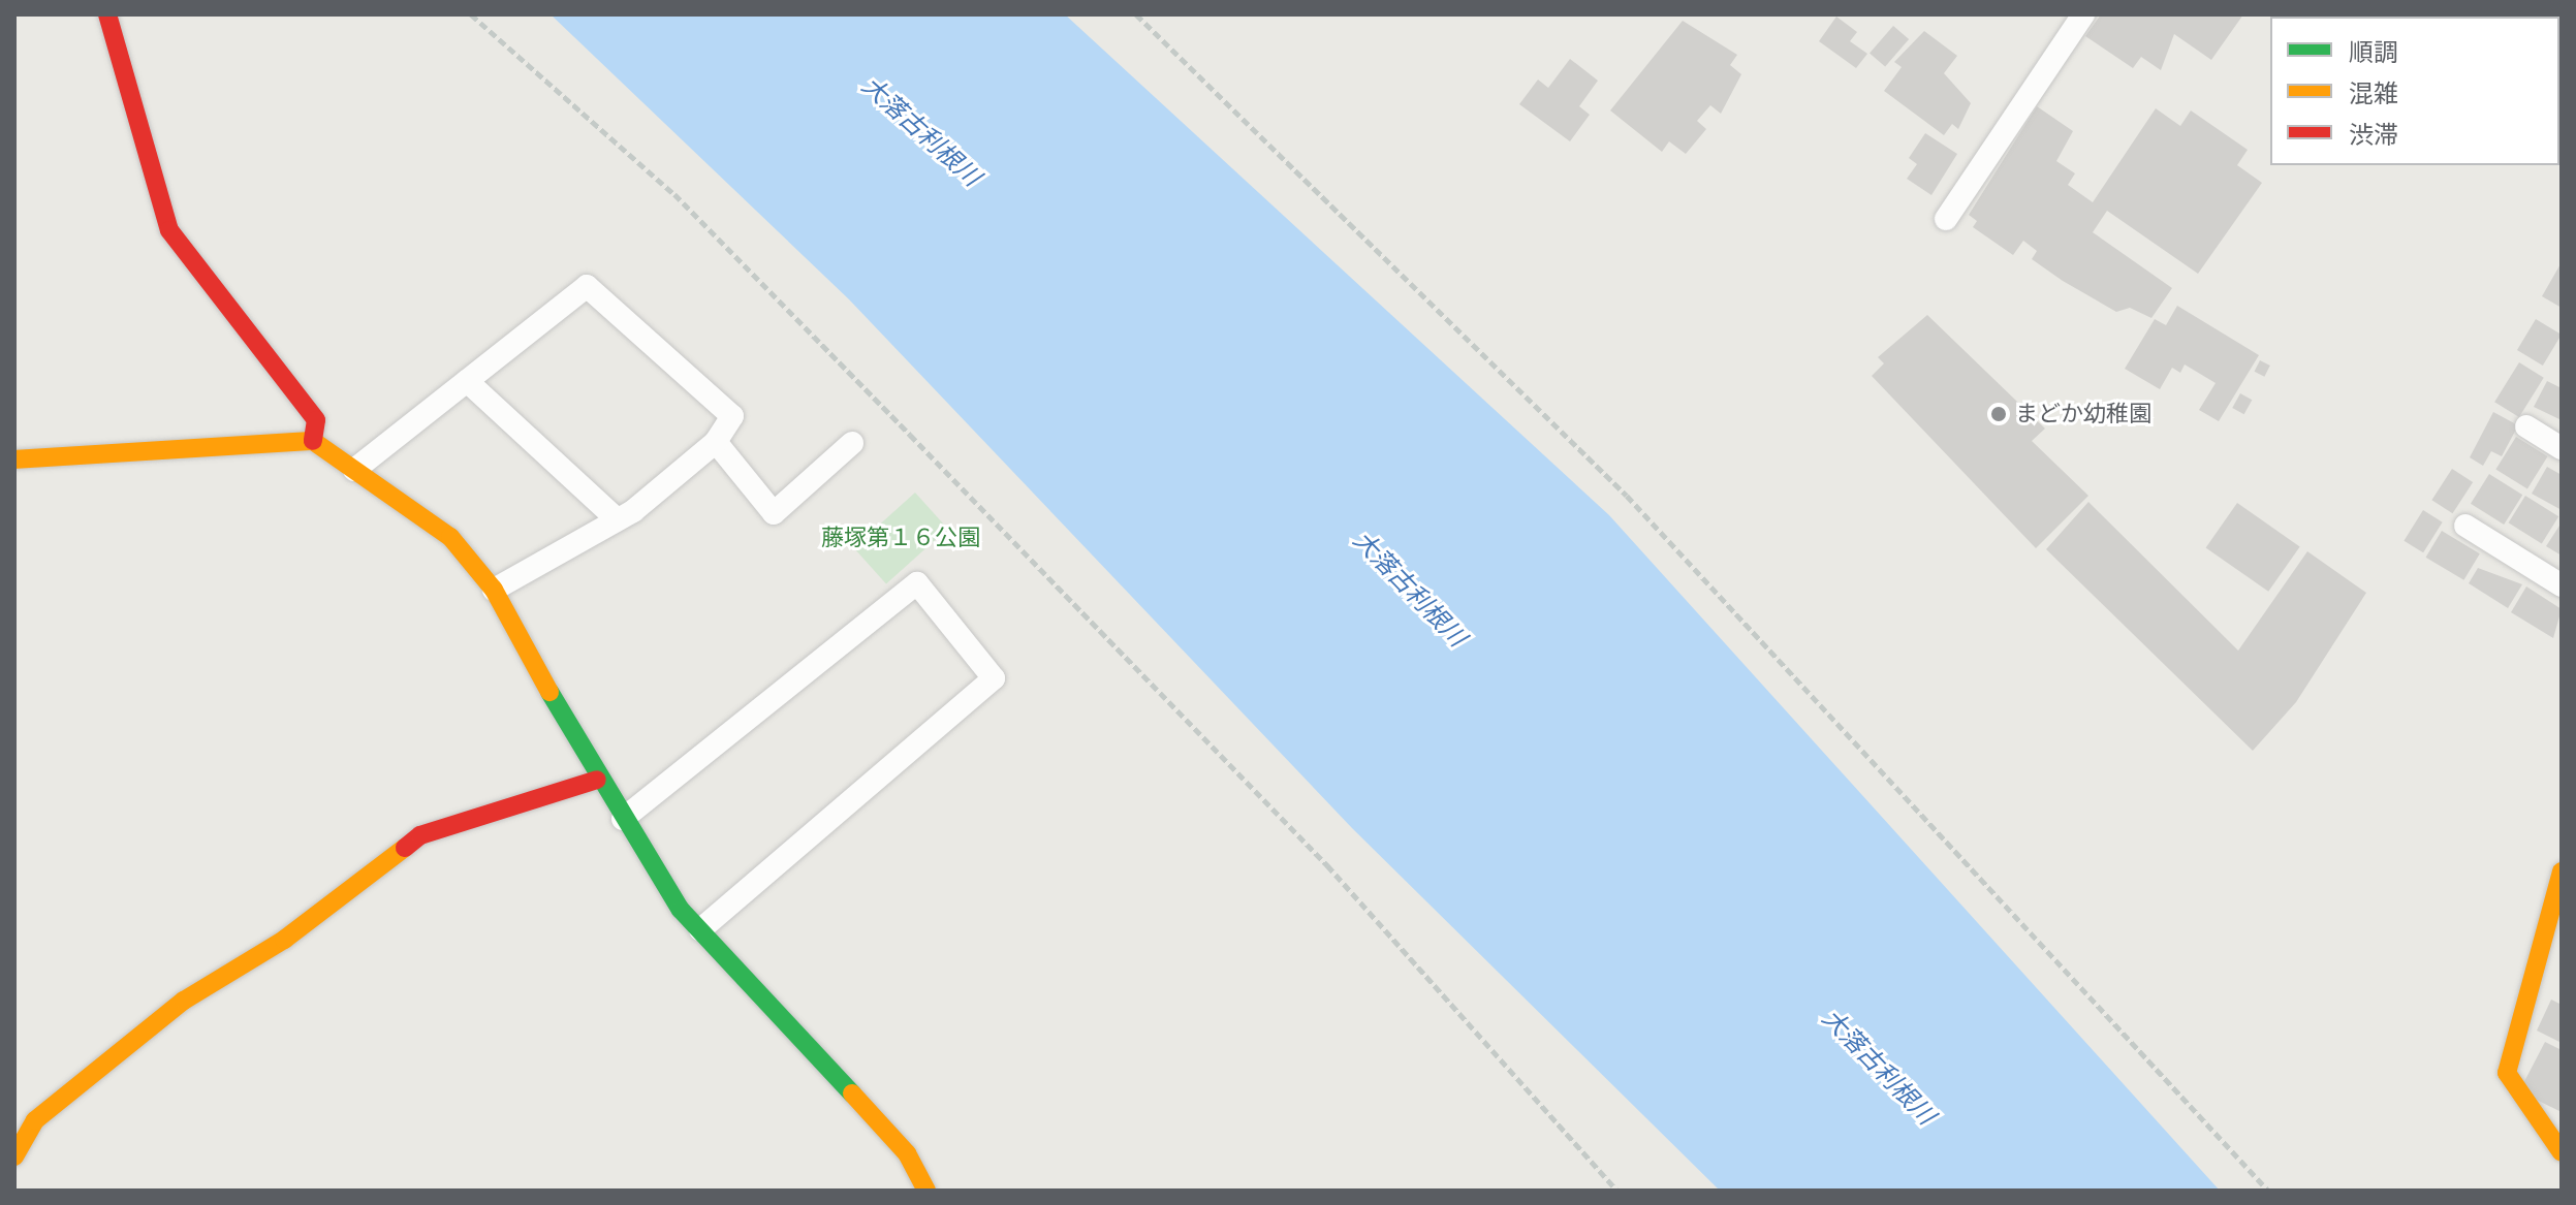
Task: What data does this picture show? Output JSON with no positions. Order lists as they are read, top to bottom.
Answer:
{
  "water": ["大落古利根川"],
  "parks": ["藤塚第１６公園"],
  "places": ["まどか幼稚園"],
  "legend": ["順調", "混雑", "渋滞"]
}
